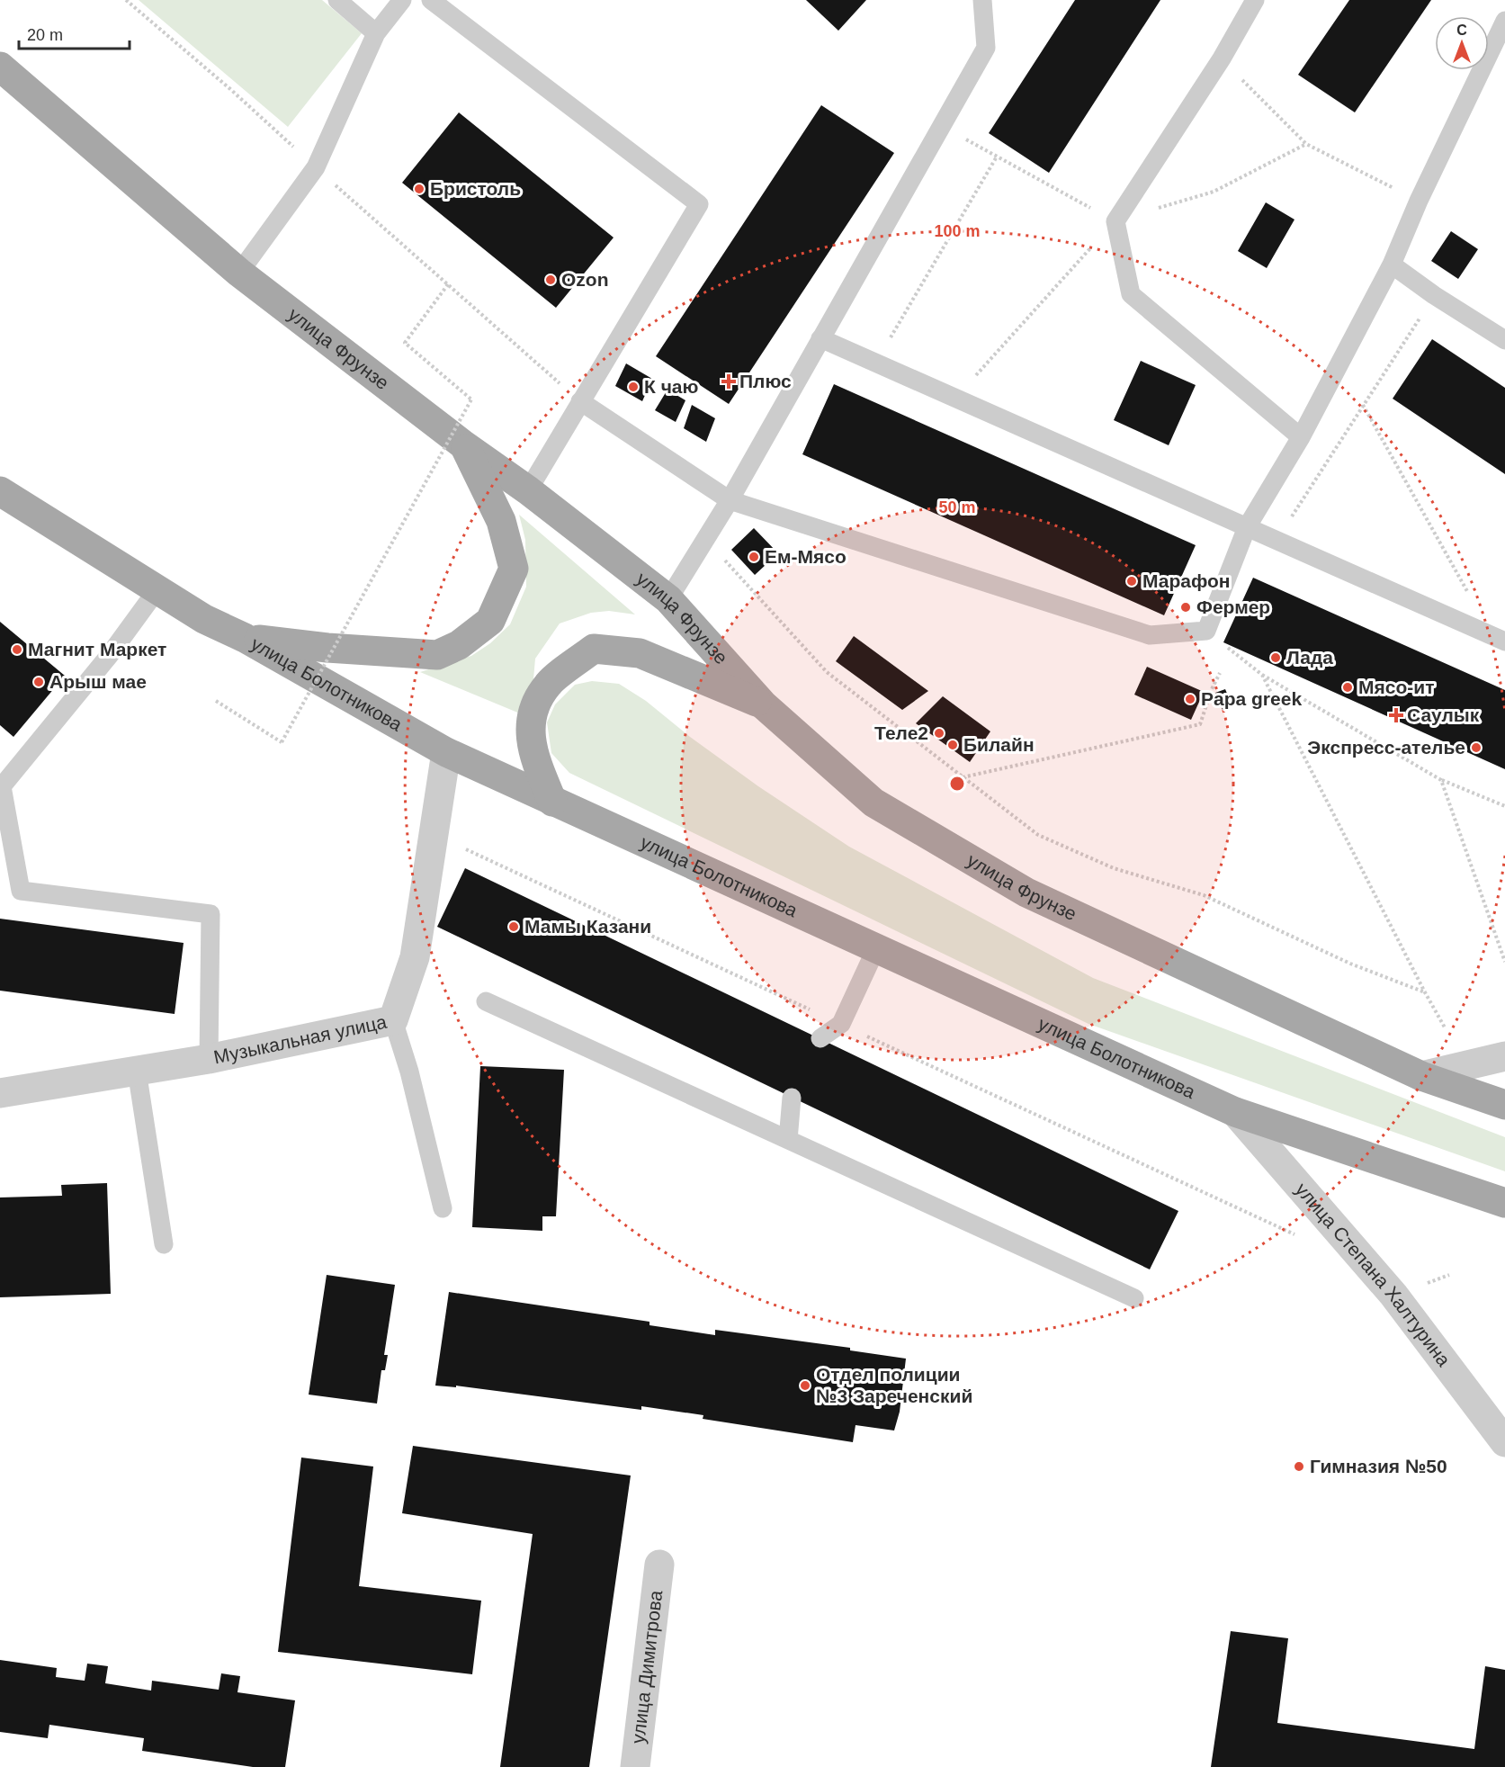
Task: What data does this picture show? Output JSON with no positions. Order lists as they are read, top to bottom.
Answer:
{
  "streets": {
    "main road": ["улица Фрунзе", "улица Болотникова"],
    "street": ["Музыкальная улица", "улица Степана Халтурина", "улица Димитрова"]
  },
  "crossings": [
    ["улица Болотникова", "Музыкальная улица"],
    ["улица Болотникова", "улица Степана Халтурина"]
  ],
  "places": {
    "other": [
      "Бристоль",
      "Ozon",
      "К чаю",
      "Ем-Мясо",
      "Марафон",
      "Фермер",
      "Магнит Маркет",
      "Лада",
      "Арыш мае",
      "Мясо-ит",
      "Papa greek",
      "Теле2",
      "Билайн",
      "Экспресс-ателье",
      "Мамы Казани",
      "Отдел полиции №3 Зареченский",
      "Гимназия №50"
    ],
    "health": ["Плюс", "Саулык"]
  },
  "scale_bar": "20 m",
  "north": "top",
  "rings": ["100 m", "50 m"]
}
